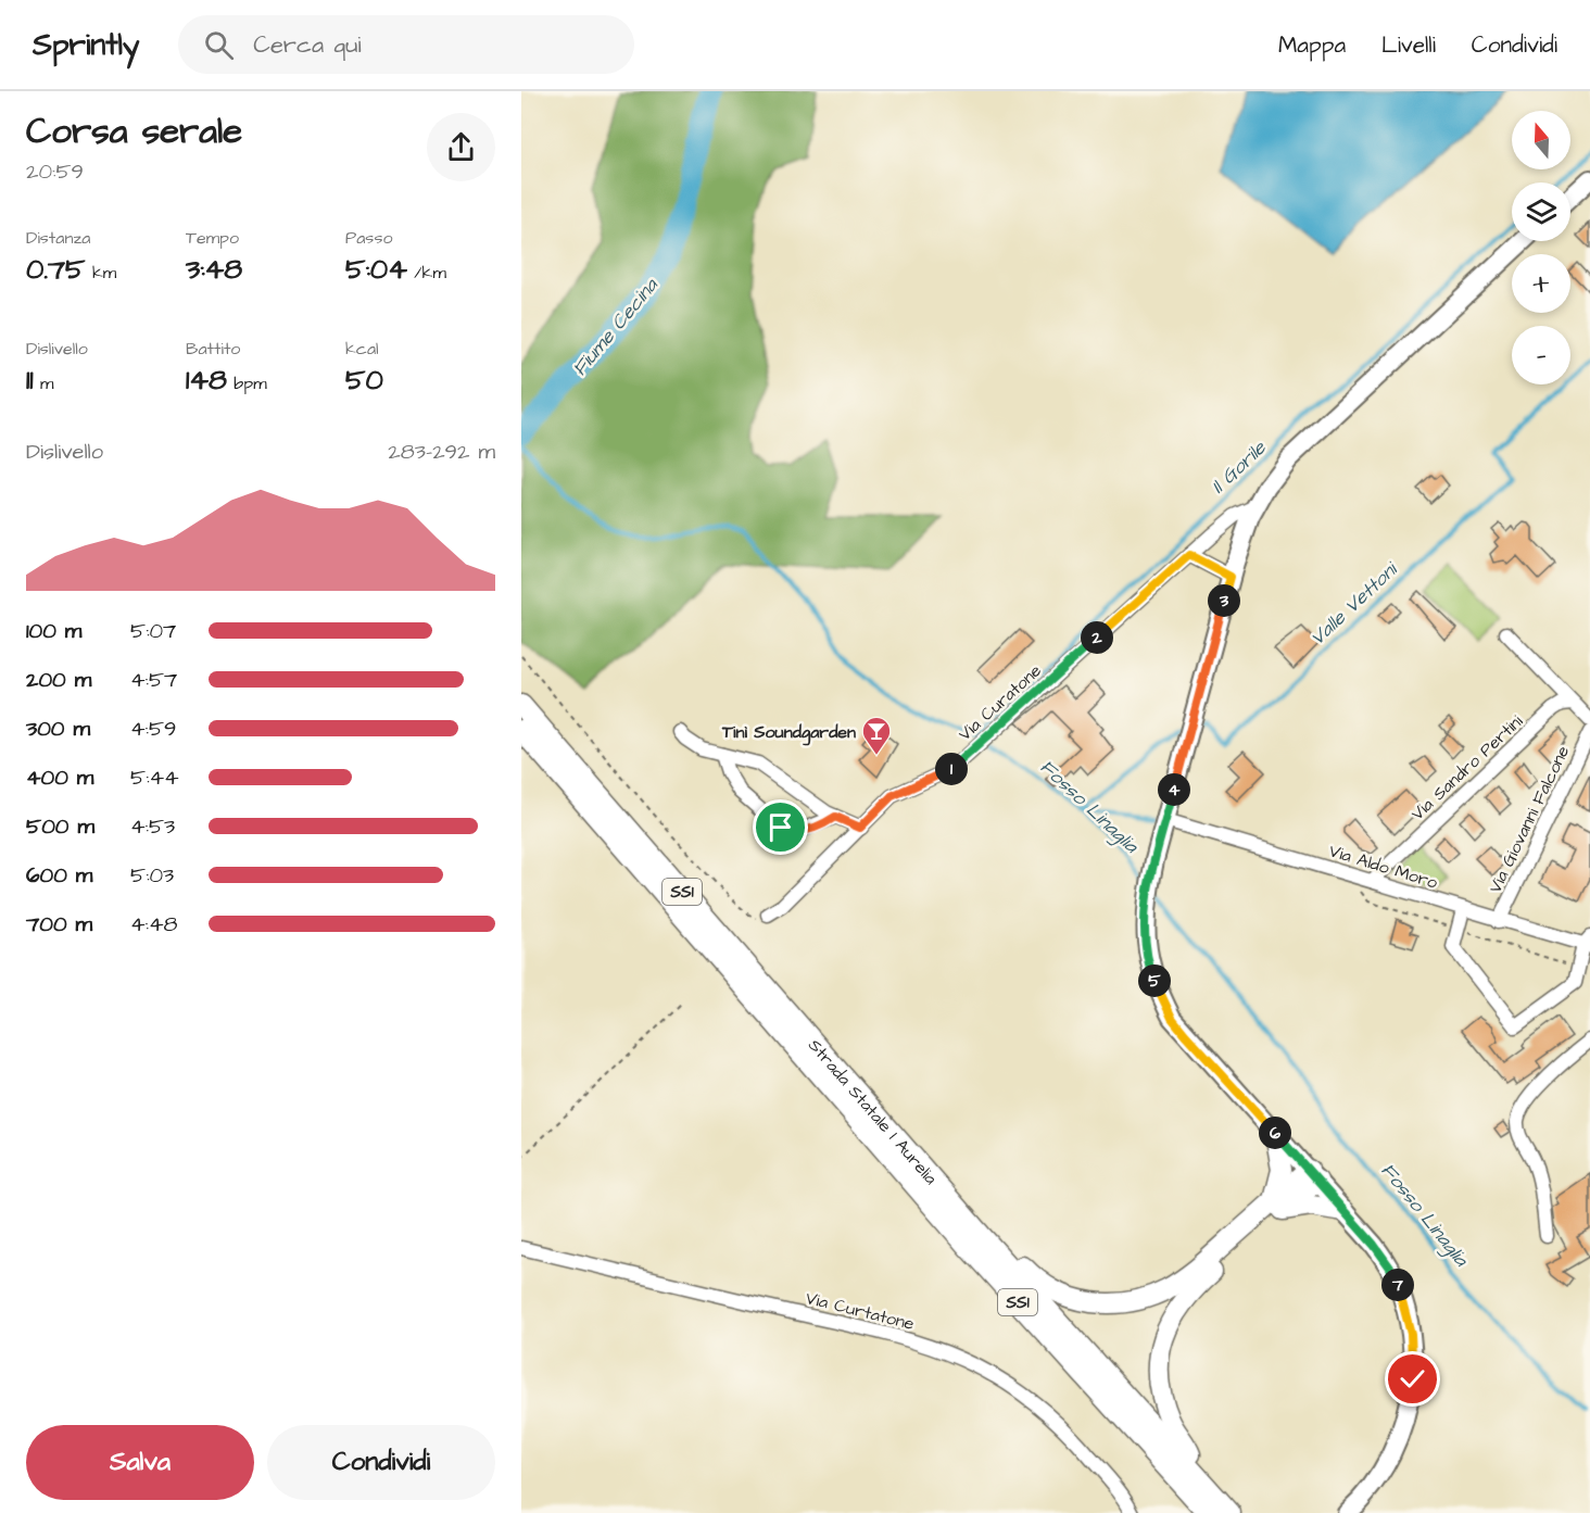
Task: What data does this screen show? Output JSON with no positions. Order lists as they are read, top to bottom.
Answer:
{
  "streets": {
    "highway": ["SS1", "Strada Statale 1 Aurelia"],
    "street": [
      "Via Curatone",
      "Via Sandro Pertini",
      "Via Giovanni Falcone",
      "Via Aldo Moro",
      "Via Curtatone"
    ]
  },
  "crossings": [
    ["Via Sandro Pertini", "Via Aldo Moro"],
    ["Via Giovanni Falcone", "Via Aldo Moro"]
  ],
  "water": [
    "Fiume Cecina",
    "Il Gorile",
    "Valle Vettoni",
    "Fosso Linaglia"
  ],
  "places": {
    "bar": ["Tinì Soundgarden"]
  },
  "north": "top",
  "page": {
    "header": "Sprintly",
    "search": "Cerca qui",
    "nav": ["Mappa", "Livelli", "Condividi"],
    "heading": ["Corsa serale", "20:59"],
    "map_buttons": ["+", "−"],
    "stats": [
      ["Distanza", "0.75 km"],
      ["Tempo", "3:48"],
      ["Passo", "5:04 /km"],
      ["Dislivello", "11 m"],
      ["Battito", "148 bpm"],
      ["kcal", "50"]
    ],
    "chart": ["Dislivello", "283–292 m"],
    "pins": [
      "3",
      "2",
      "1",
      "4",
      "5",
      "6",
      "7"
    ],
    "list": [
      {
        "name": "100 m",
        "note": "5:07"
      },
      {
        "name": "200 m",
        "note": "4:57"
      },
      {
        "name": "300 m",
        "note": "4:59"
      },
      {
        "name": "400 m",
        "note": "5:44"
      },
      {
        "name": "500 m",
        "note": "4:53"
      },
      {
        "name": "600 m",
        "note": "5:03"
      },
      {
        "name": "700 m",
        "note": "4:48"
      }
    ],
    "buttons": ["Salva", "Condividi"]
  }
}
